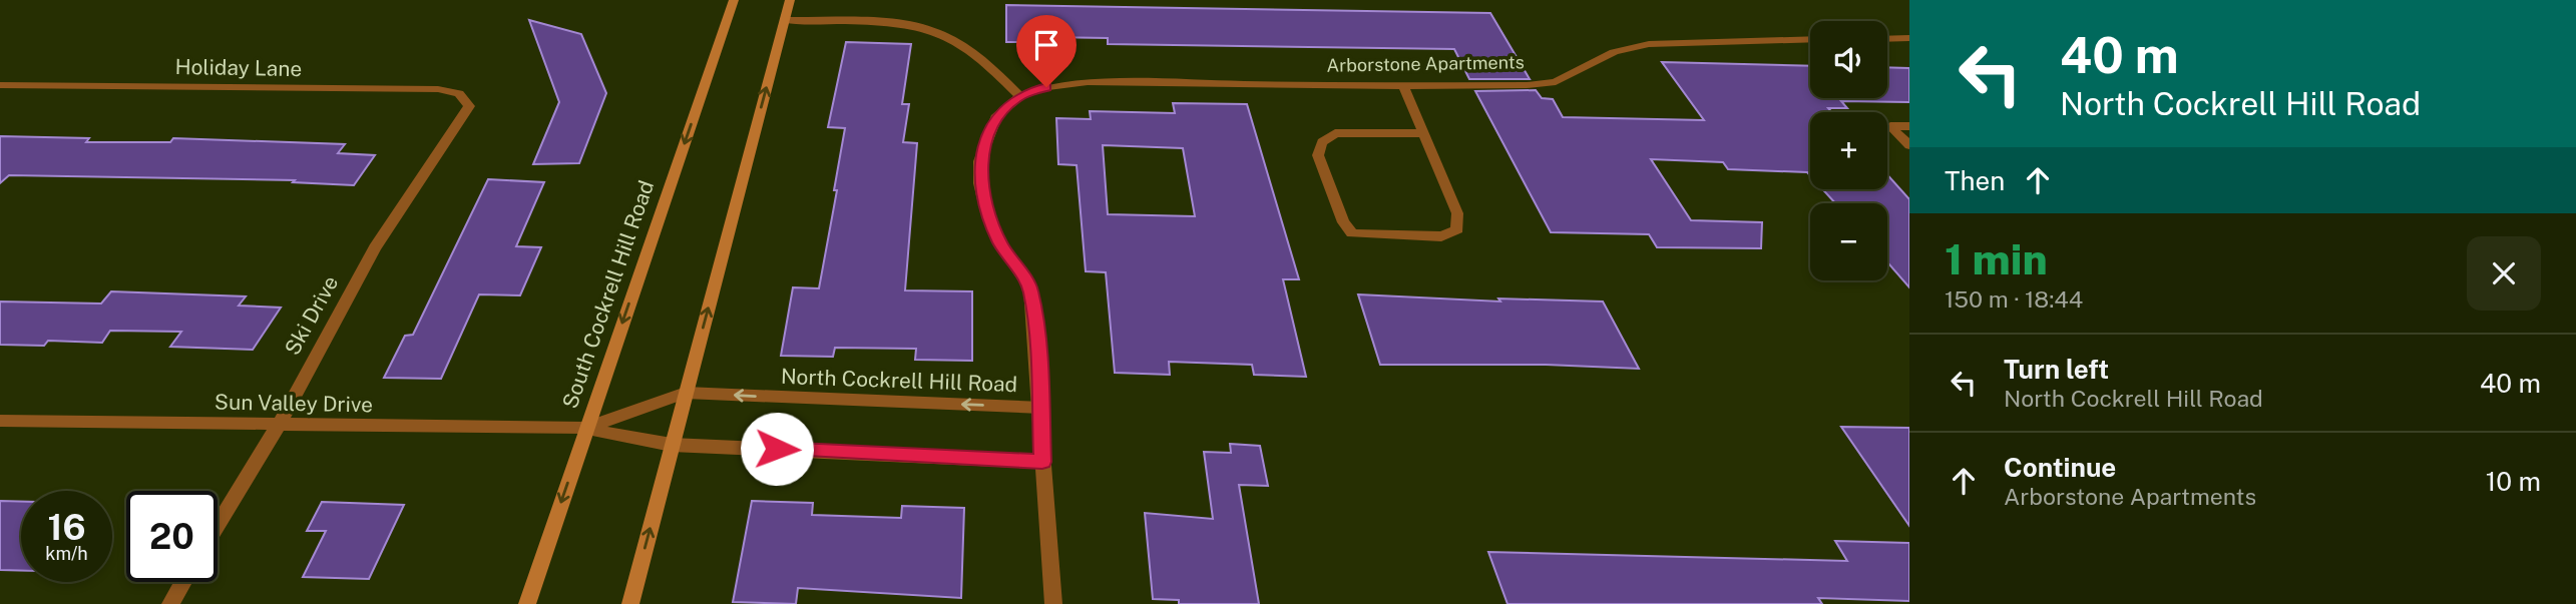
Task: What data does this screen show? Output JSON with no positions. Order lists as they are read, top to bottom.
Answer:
{
  "streets": {
    "main road": ["South Cockrell Hill Road"],
    "street": [
      "Arborstone Apartments",
      "Holiday Lane",
      "Ski Drive",
      "North Cockrell Hill Road",
      "Sun Valley Drive"
    ]
  },
  "crossings": [
    ["Arborstone Apartments", "North Cockrell Hill Road"],
    ["Holiday Lane", "Ski Drive"],
    ["South Cockrell Hill Road", "North Cockrell Hill Road"],
    ["South Cockrell Hill Road", "Sun Valley Drive"],
    ["Ski Drive", "Sun Valley Drive"],
    ["North Cockrell Hill Road", "Sun Valley Drive"]
  ],
  "page": {
    "turn": ["40 m", "North Cockrell Hill Road"],
    "map_buttons": ["+", "−"],
    "then": "Then",
    "heading": ["1 min", "150 m · 18:44"],
    "list": [
      {
        "name": "Turn left",
        "note": "North Cockrell Hill Road",
        "value": "40 m"
      },
      {
        "name": "Continue",
        "note": "Arborstone Apartments",
        "value": "10 m"
      }
    ],
    "speed": "16 km/h",
    "limit": "20"
  }
}
